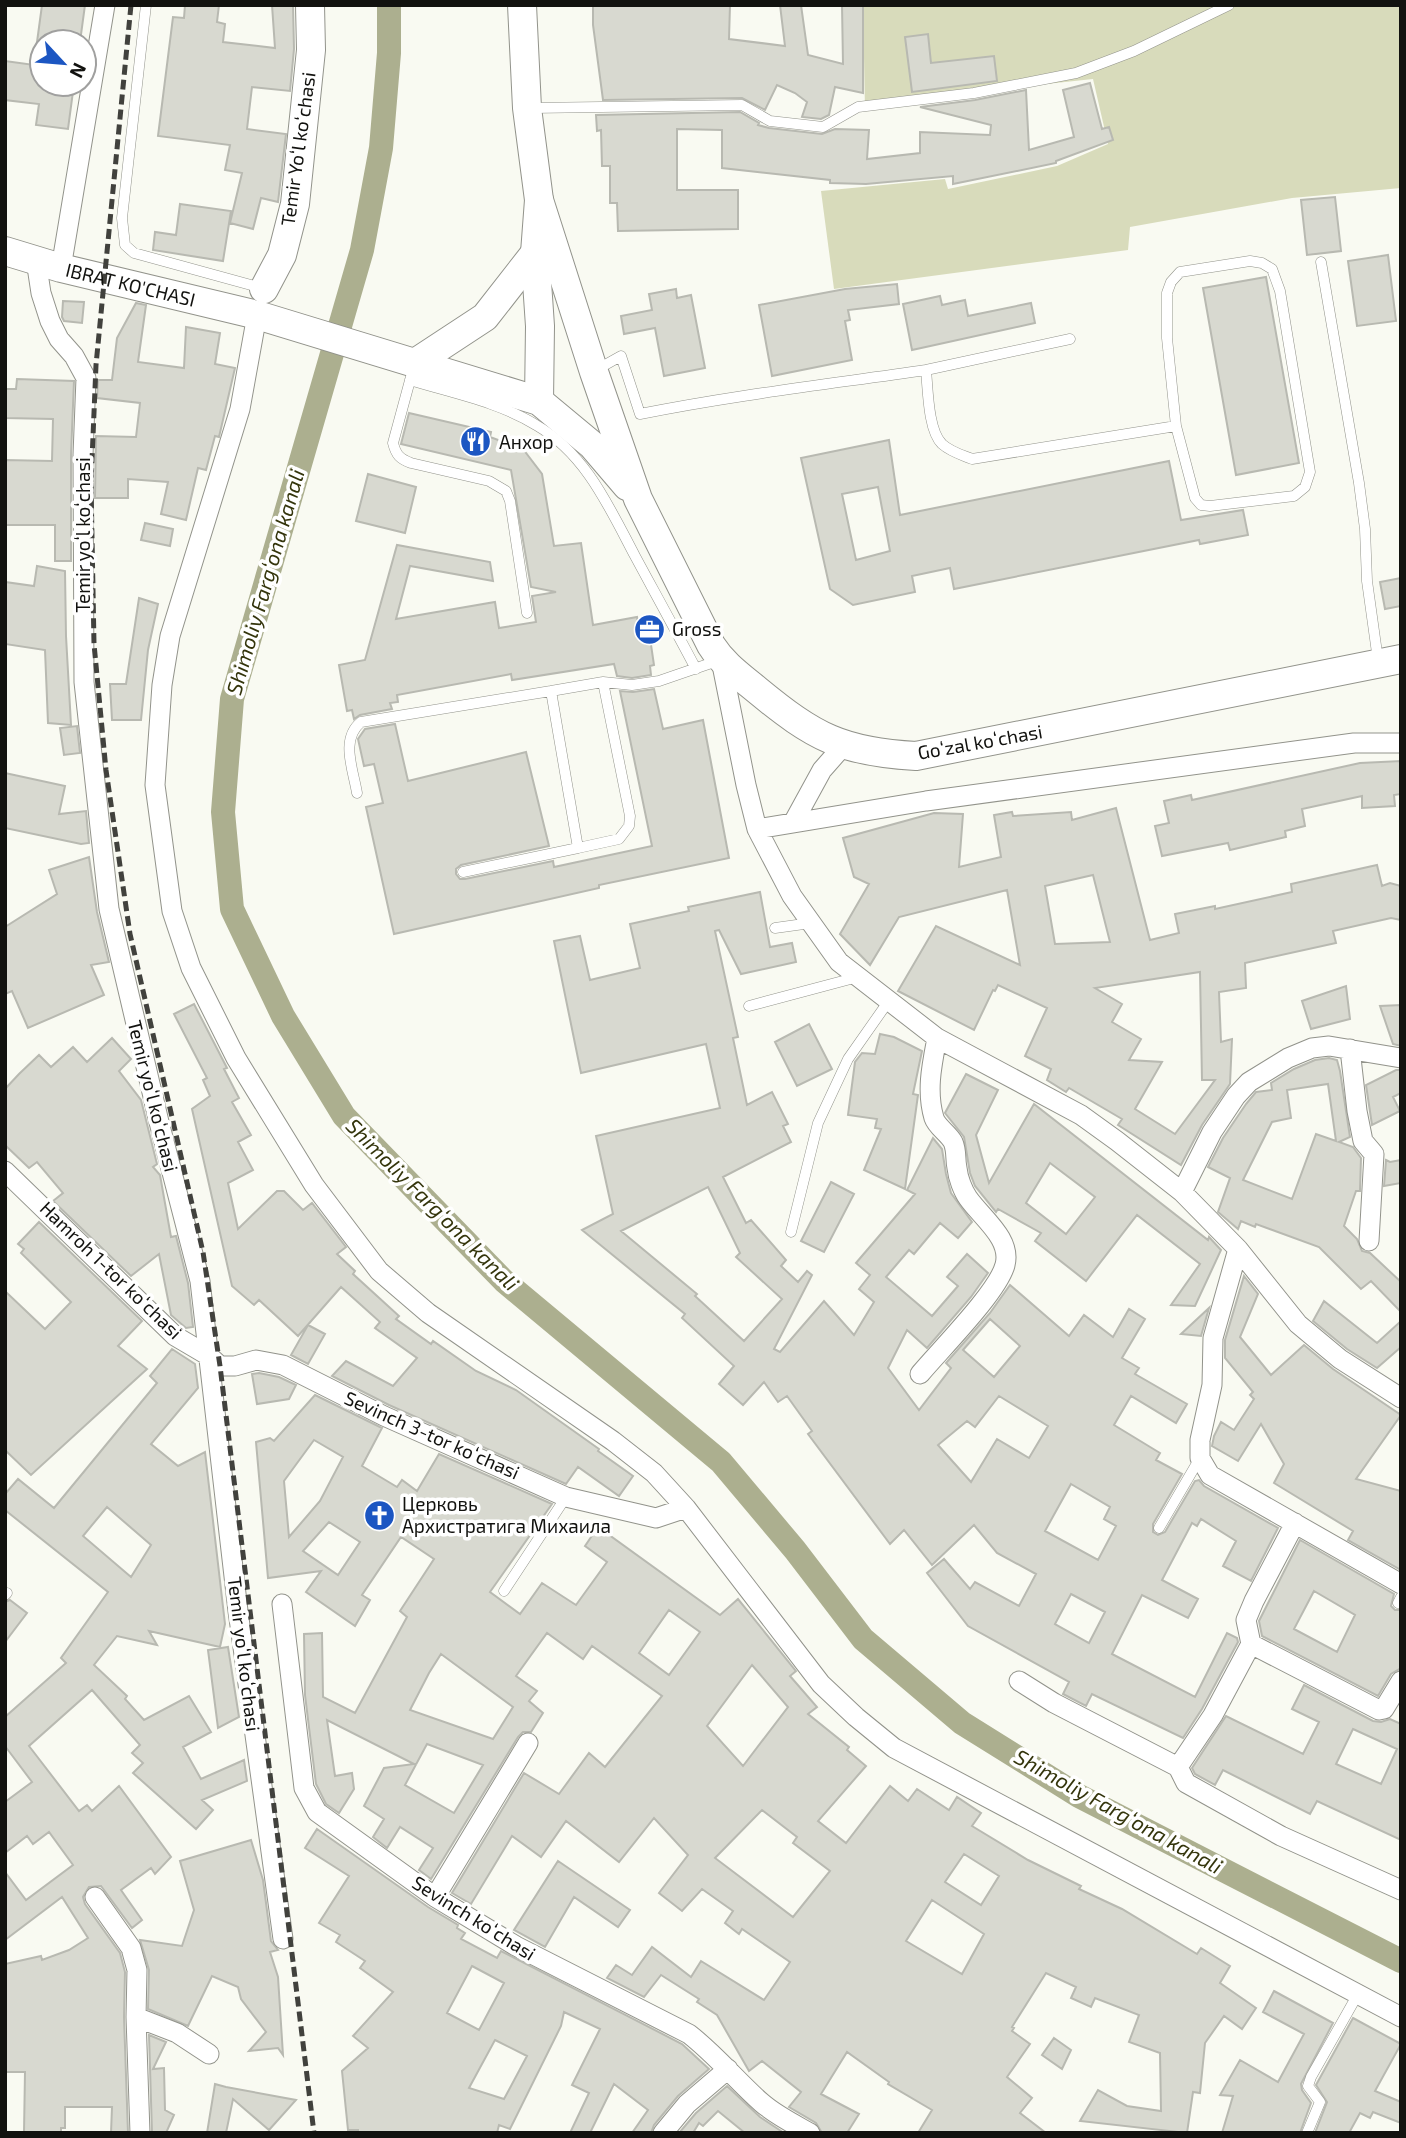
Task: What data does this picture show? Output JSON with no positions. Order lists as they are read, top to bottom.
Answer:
{
  "streets": {
    "main road": ["Temir Yoʻl koʻchasi", "IBRAT KO'CHASI", "Goʻzal koʻchasi"],
    "street": [
      "Temir yoʻl koʻchasi",
      "Hamroh 1-tor koʻchasi",
      "Sevinch 3-tor koʻchasi",
      "Sevinch koʻchasi"
    ]
  },
  "crossings": [
    ["Temir Yoʻl koʻchasi", "IBRAT KO'CHASI"],
    ["IBRAT KO'CHASI", "Temir yoʻl koʻchasi"],
    ["Temir yoʻl koʻchasi", "Hamroh 1-tor koʻchasi"],
    ["Temir yoʻl koʻchasi", "Sevinch 3-tor koʻchasi"],
    ["Hamroh 1-tor koʻchasi", "Sevinch 3-tor koʻchasi"]
  ],
  "water": ["Shimoliy Fargʻona kanali"],
  "places": {
    "restaurant": ["Анхор"],
    "office": ["Gross"],
    "church": ["Церковь Архистратига Михаила"]
  },
  "north": "bottom right"
}
